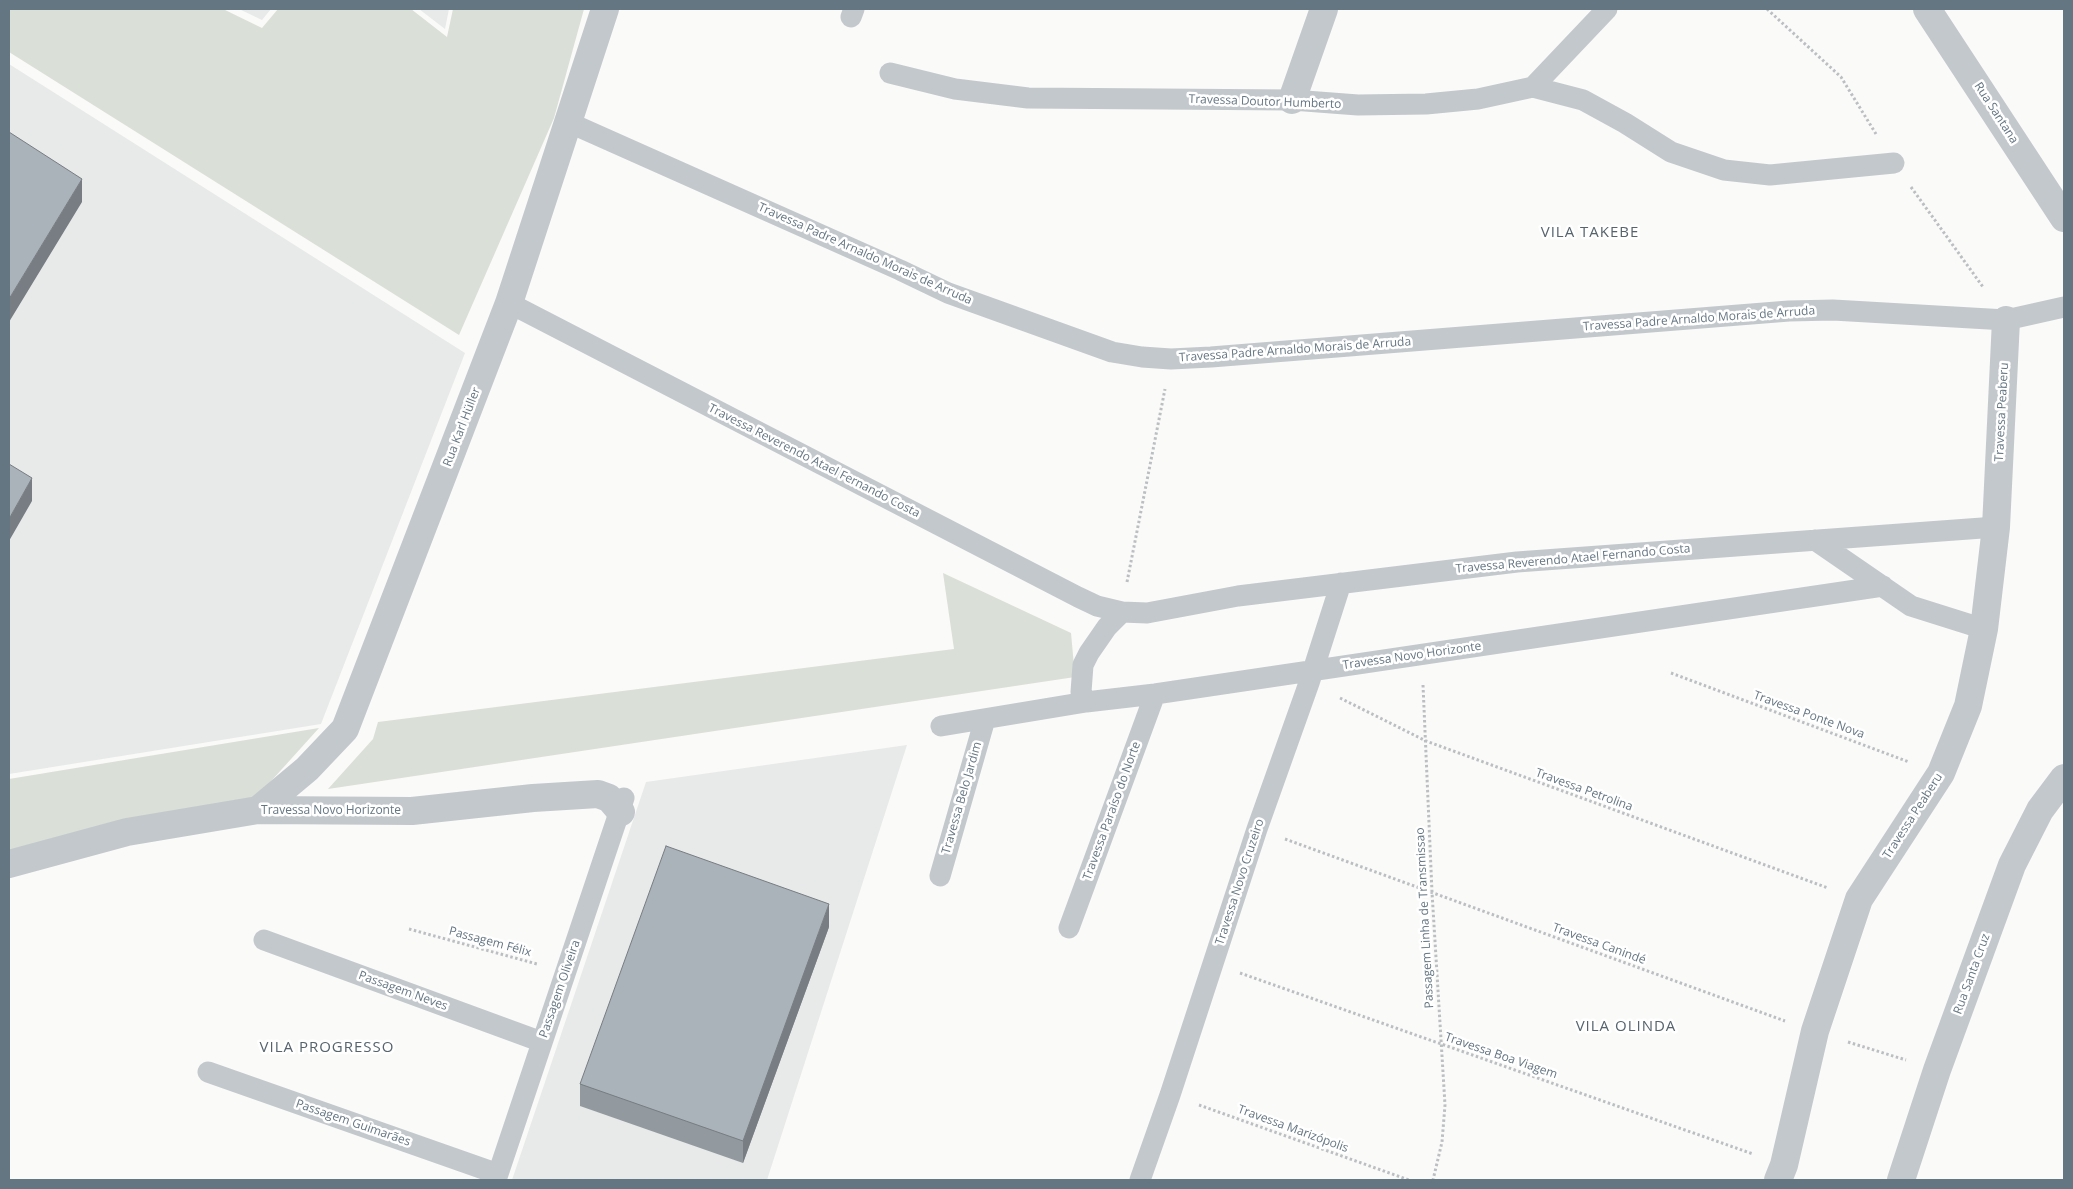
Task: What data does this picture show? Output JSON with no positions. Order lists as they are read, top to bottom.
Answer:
{
  "streets": {
    "street": [
      "Rua Santana",
      "Travessa Peaberu",
      "Rua Karl Hüller",
      "Travessa Novo Horizonte",
      "Rua Santa Cruz"
    ],
    "lane": [
      "Travessa Doutor Humberto",
      "Travessa Padre Arnaldo Morais de Arruda",
      "Travessa Reverendo Atael Fernando Costa",
      "Travessa Belo Jardim",
      "Travessa Paraíso do Norte",
      "Travessa Novo Cruzeiro",
      "Passagem Oliveira",
      "Passagem Neves",
      "Passagem Guimarães"
    ],
    "path": [
      "Travessa Ponte Nova",
      "Travessa Petrolina",
      "Passagem Linha de Transmissao",
      "Passagem Félix",
      "Travessa Canindé",
      "Travessa Boa Viagem",
      "Travessa Marizópolis"
    ]
  },
  "crossings": [
    ["Travessa Padre Arnaldo Morais de Arruda", "Travessa Peaberu"],
    ["Travessa Padre Arnaldo Morais de Arruda", "Rua Karl Hüller"],
    ["Travessa Peaberu", "Travessa Reverendo Atael Fernando Costa"],
    ["Travessa Peaberu", "Travessa Ponte Nova"],
    ["Travessa Peaberu", "Travessa Petrolina"],
    ["Travessa Peaberu", "Travessa Canindé"],
    ["Travessa Peaberu", "Travessa Boa Viagem"],
    ["Rua Karl Hüller", "Travessa Reverendo Atael Fernando Costa"],
    ["Rua Karl Hüller", "Travessa Novo Horizonte"],
    ["Travessa Reverendo Atael Fernando Costa", "Travessa Novo Cruzeiro"],
    ["Travessa Novo Horizonte", "Travessa Petrolina"],
    ["Travessa Novo Horizonte", "Travessa Belo Jardim"],
    ["Travessa Novo Horizonte", "Travessa Paraíso do Norte"],
    ["Travessa Novo Horizonte", "Travessa Novo Cruzeiro"],
    ["Travessa Novo Horizonte", "Passagem Linha de Transmissao"],
    ["Travessa Novo Horizonte", "Passagem Oliveira"],
    ["Travessa Petrolina", "Travessa Novo Cruzeiro"],
    ["Travessa Petrolina", "Passagem Linha de Transmissao"],
    ["Travessa Novo Cruzeiro", "Travessa Canindé"],
    ["Travessa Novo Cruzeiro", "Travessa Boa Viagem"],
    ["Travessa Novo Cruzeiro", "Travessa Marizópolis"],
    ["Passagem Linha de Transmissao", "Travessa Canindé"],
    ["Passagem Linha de Transmissao", "Travessa Boa Viagem"],
    ["Passagem Félix", "Passagem Oliveira"],
    ["Travessa Canindé", "Rua Santa Cruz"],
    ["Passagem Oliveira", "Passagem Neves"],
    ["Passagem Oliveira", "Passagem Guimarães"]
  ],
  "districts": ["VILA TAKEBE", "VILA OLINDA", "VILA PROGRESSO"]
}
